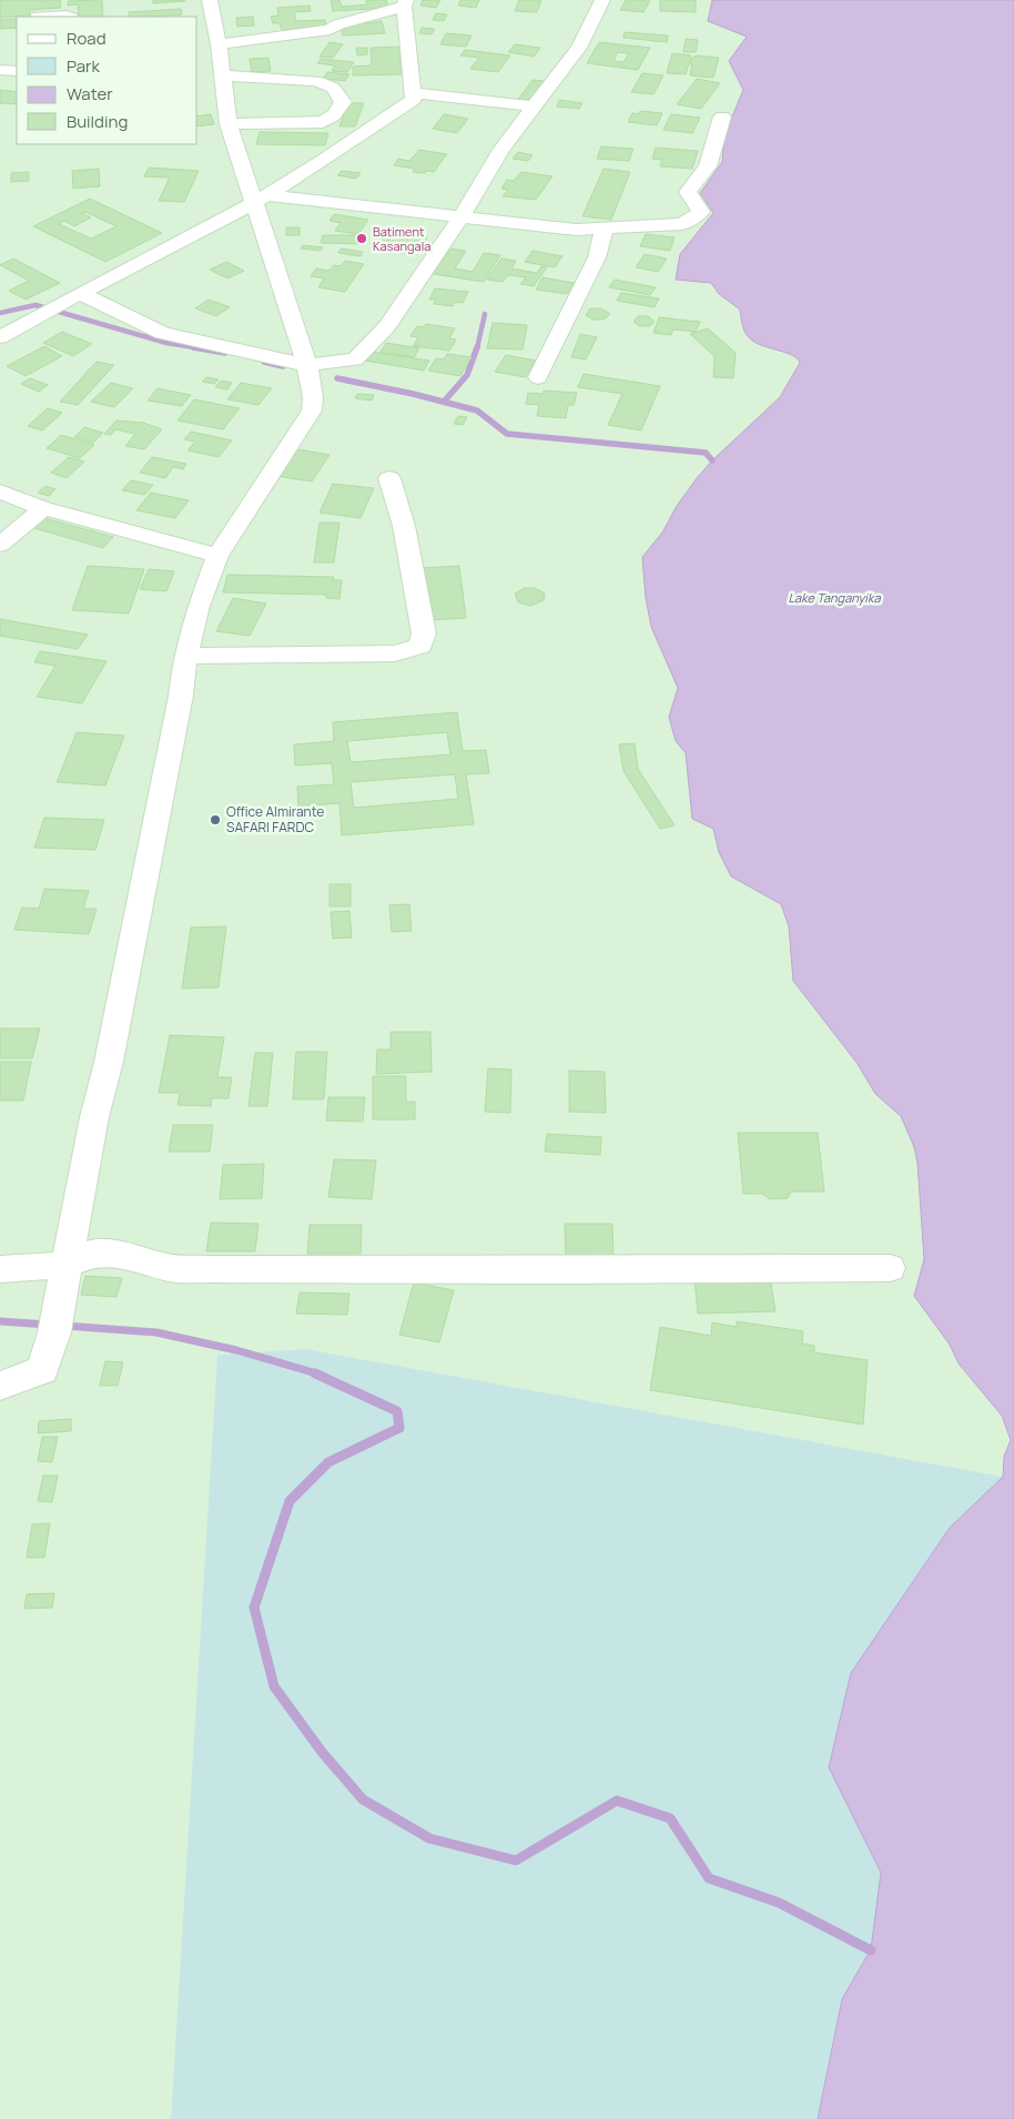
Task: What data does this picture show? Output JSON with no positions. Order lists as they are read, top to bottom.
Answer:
{
  "water": ["Lake Tanganyika"],
  "places": ["Batiment Kasangala", "Office Almirante SAFARI FARDC"],
  "legend": [
    "Road",
    "Park",
    "Water",
    "Building"
  ]
}
